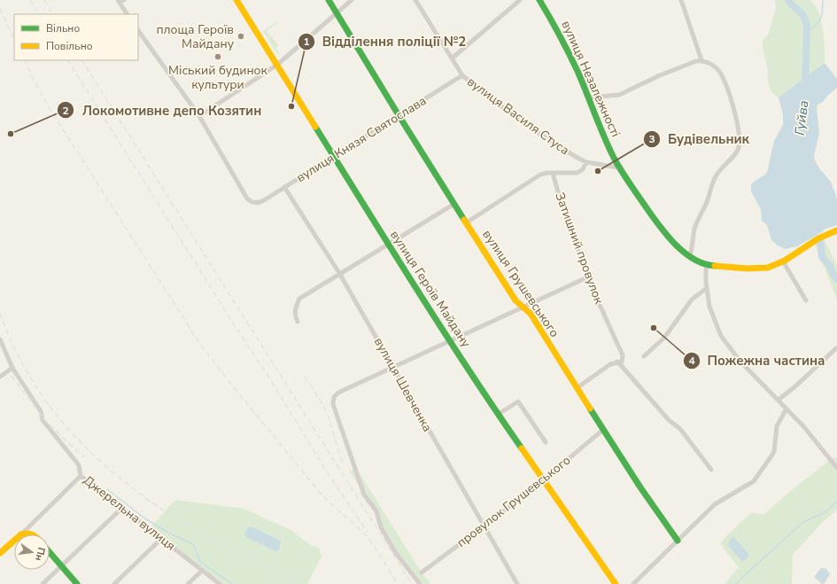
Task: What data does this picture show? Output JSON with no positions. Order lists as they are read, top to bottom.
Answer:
{
  "streets": {
    "street": [
      "вулиця Незалежності",
      "вулиця Василя Стуса",
      "вулиця Князя Святослава",
      "Затишний провулок",
      "вулиця Грушевського",
      "вулиця Героїв Майдану",
      "вулиця Шевченка",
      "провулок Грушевського",
      "Джерельна вулиця"
    ]
  },
  "crossings": [
    ["вулиця Незалежності", "вулиця Василя Стуса"],
    ["вулиця Василя Стуса", "вулиця Князя Святослава"],
    ["вулиця Князя Святослава", "вулиця Грушевського"],
    ["вулиця Князя Святослава", "вулиця Героїв Майдану"],
    ["вулиця Князя Святослава", "вулиця Шевченка"],
    ["вулиця Грушевського", "провулок Грушевського"],
    ["вулиця Героїв Майдану", "провулок Грушевського"],
    ["вулиця Шевченка", "провулок Грушевського"]
  ],
  "water": ["Гуйва"],
  "places": [
    "площа Героїв Майдану",
    "Міський будинок культури",
    "Відділення поліції №2",
    "Локомотивне депо Козятин",
    "Будівельник",
    "Пожежна частина"
  ],
  "legend": ["Вільно", "Повільно"],
  "north": "right"
}
